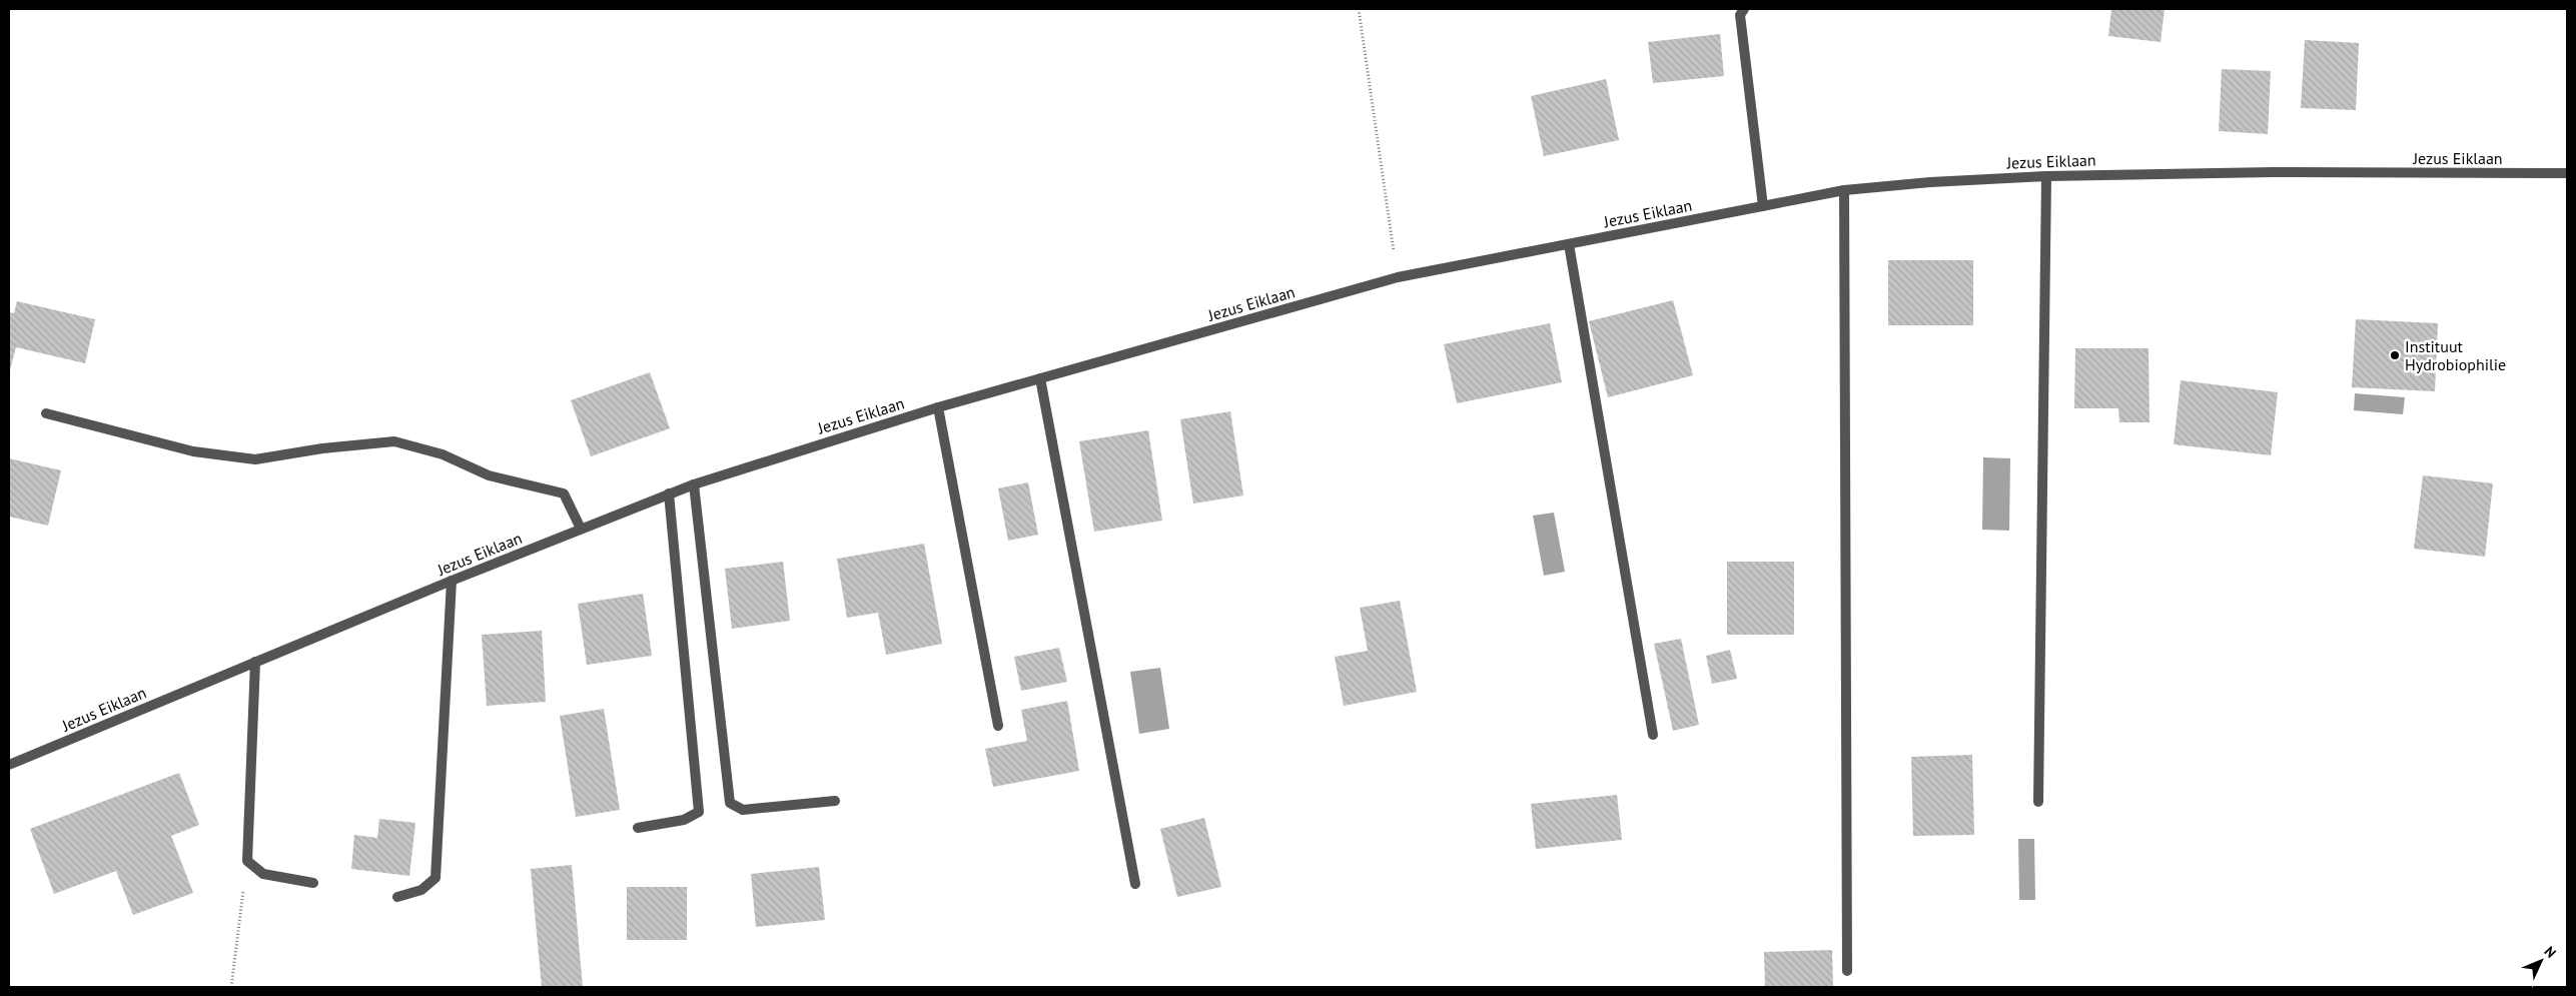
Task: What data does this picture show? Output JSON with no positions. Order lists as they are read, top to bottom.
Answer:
{
  "streets": {
    "street": ["Jezus Eiklaan"]
  },
  "places": ["Instituut Hydrobiophilie"],
  "north": "top right"
}
